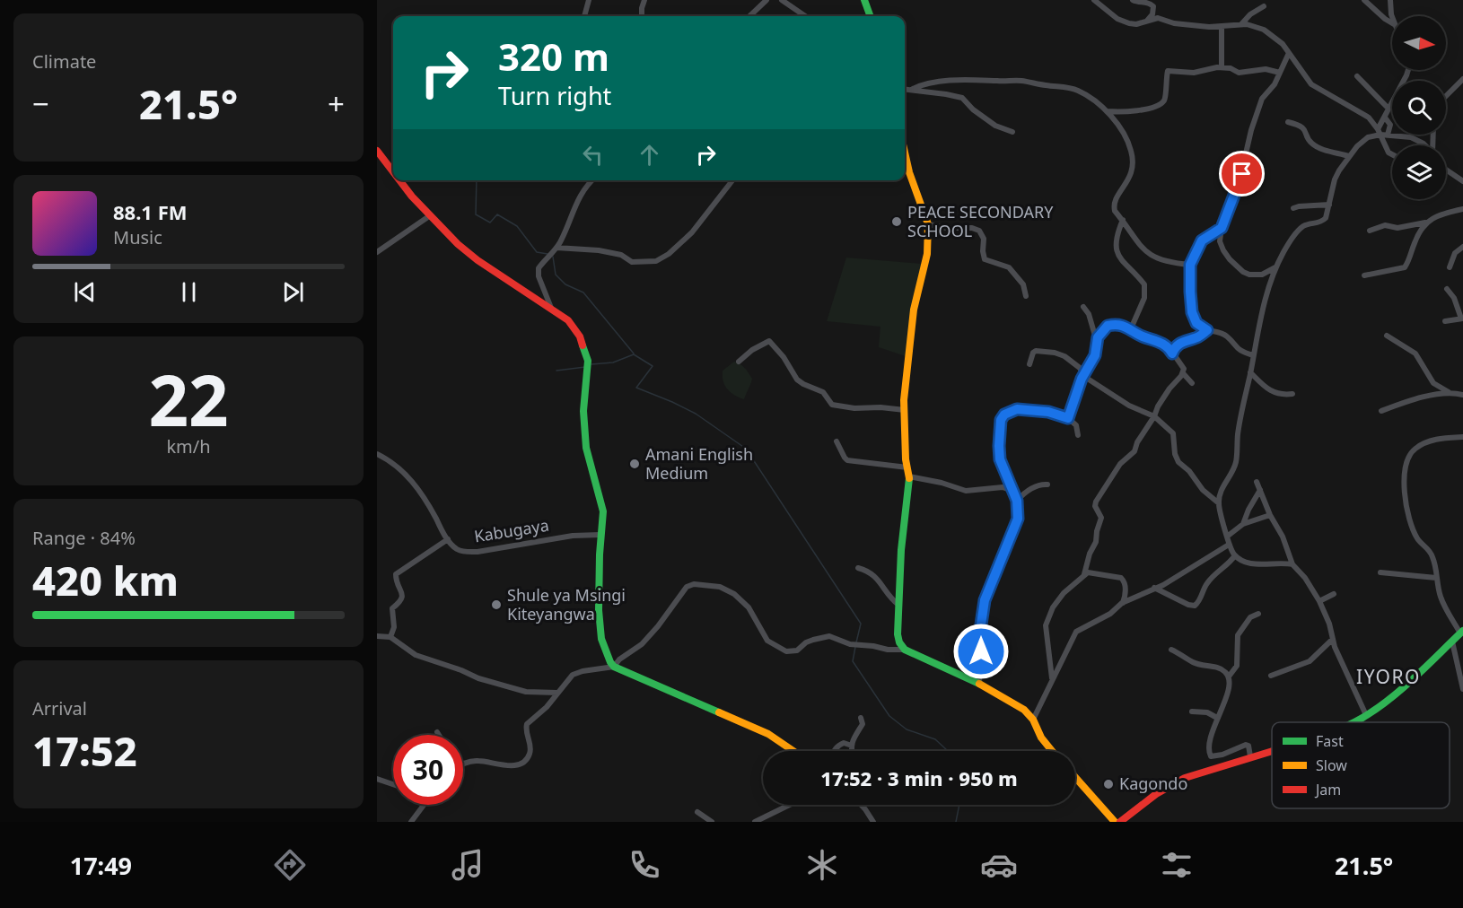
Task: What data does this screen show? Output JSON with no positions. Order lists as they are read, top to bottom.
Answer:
{
  "streets": {
    "street": ["Kabugaya"]
  },
  "districts": ["IYORO"],
  "places": [
    "PEACE SECONDARY SCHOOL",
    "Amani English Medium",
    "Shule ya Msingi Kiteyangwa",
    "Kagondo"
  ],
  "legend": ["Fast", "Slow", "Jam"],
  "north": "right",
  "page": {
    "tile": [
      "Climate",
      ["22", "km/h"],
      ["Range · 84%", "420 km"],
      ["Arrival", "17:52"]
    ],
    "turn": ["320 m", "Turn right"],
    "heat": ["−", "21.5°", "+"],
    "song": ["88.1 FM", "Music"],
    "limit": "30",
    "trip": "17:52 · 3 min · 950 m",
    "tabs": ["17:49", "21.5°"]
  }
}
